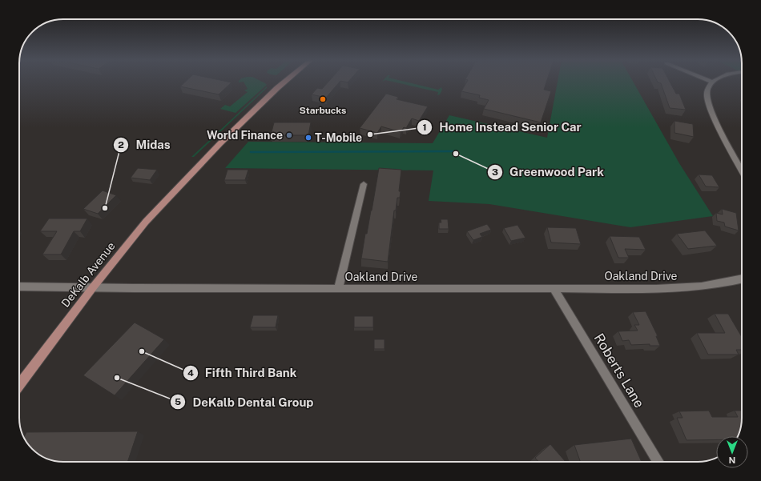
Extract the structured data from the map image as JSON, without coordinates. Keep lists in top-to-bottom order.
{
  "streets": {
    "main road": ["DeKalb Avenue"],
    "street": ["Oakland Drive", "Roberts Lane"]
  },
  "crossings": [
    ["DeKalb Avenue", "Oakland Drive"],
    ["Oakland Drive", "Roberts Lane"]
  ],
  "places": [
    "Starbucks",
    "Home Instead Senior Car",
    "World Finance",
    "T-Mobile",
    "Greenwood Park",
    "Midas",
    "Fifth Third Bank",
    "DeKalb Dental Group"
  ],
  "north": "bottom"
}
